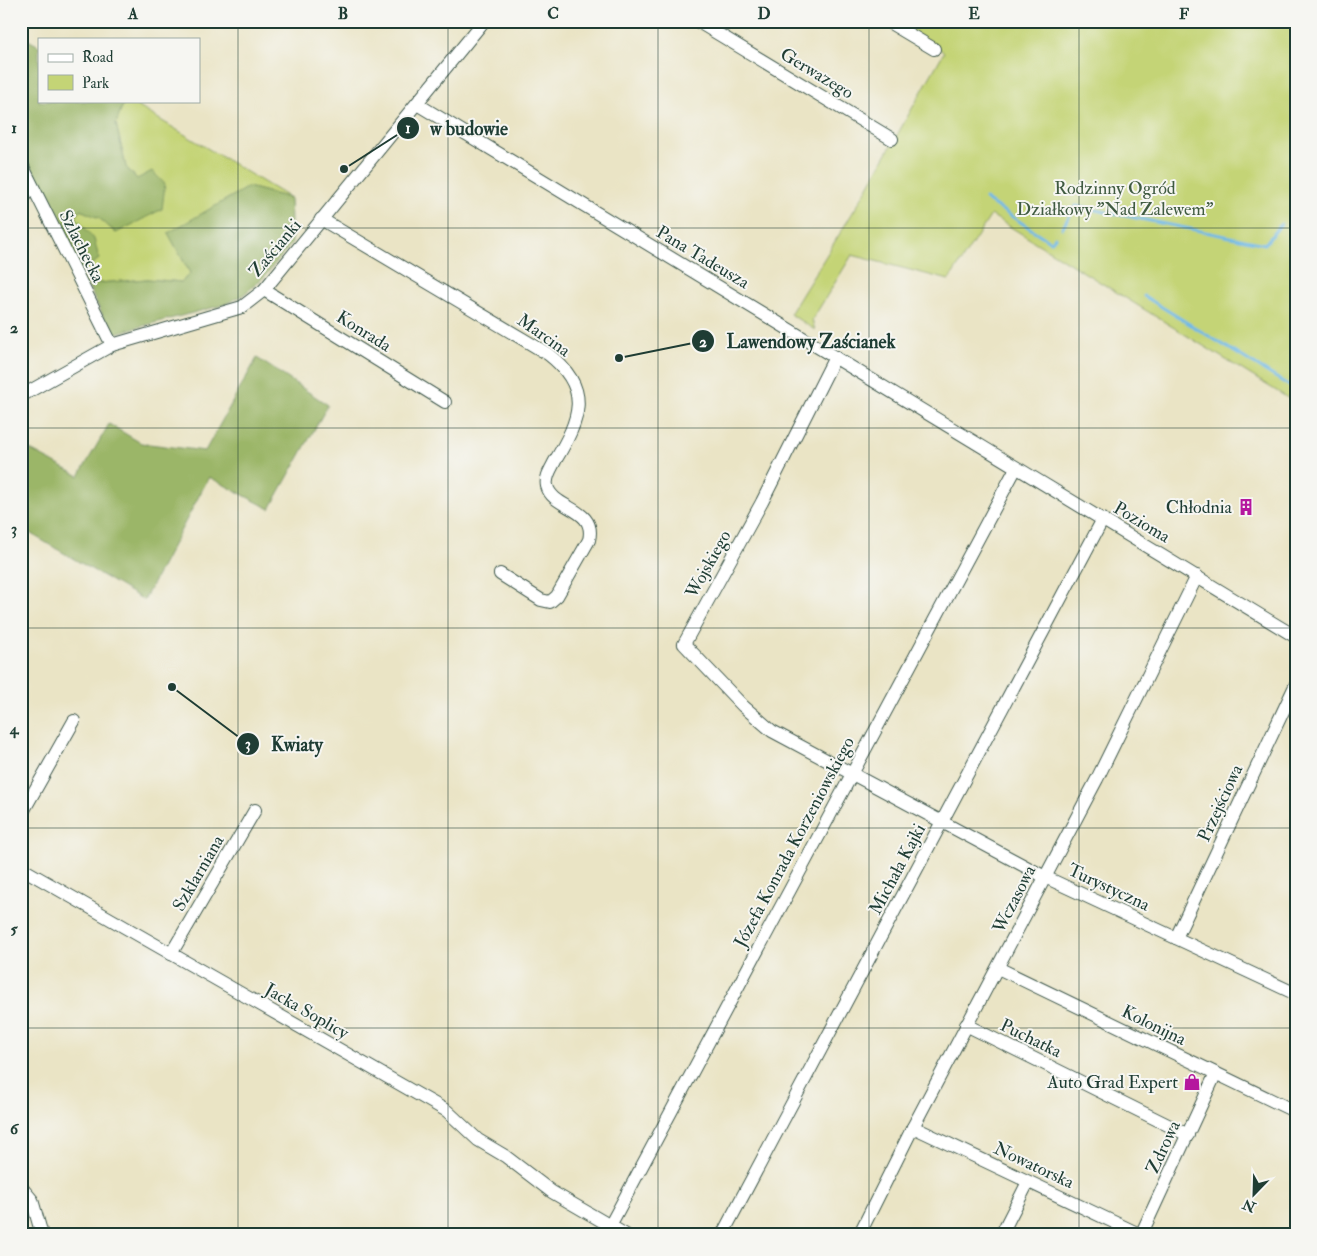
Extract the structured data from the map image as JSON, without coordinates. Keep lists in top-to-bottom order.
{
  "streets": {
    "street": [
      "Gerwazego",
      "Szlachecka",
      "Zaścianki",
      "Pana Tadeusza",
      "Konrada",
      "Marcina",
      "Pozioma",
      "Wojskiego",
      "Przejściowa",
      "Józefa Konrada Korzeniowskiego",
      "Michała Kajki",
      "Szklarniana",
      "Turystyczna",
      "Wczasowa",
      "Jacka Soplicy",
      "Kolonijna",
      "Puchatka",
      "Zdrowa",
      "Nowatorska"
    ]
  },
  "crossings": [
    ["Szlachecka", "Zaścianki"],
    ["Zaścianki", "Pana Tadeusza"],
    ["Zaścianki", "Konrada"],
    ["Zaścianki", "Marcina"],
    ["Pana Tadeusza", "Pozioma"],
    ["Pana Tadeusza", "Wojskiego"],
    ["Pozioma", "Józefa Konrada Korzeniowskiego"],
    ["Pozioma", "Michała Kajki"],
    ["Pozioma", "Wczasowa"],
    ["Wojskiego", "Turystyczna"],
    ["Przejściowa", "Turystyczna"],
    ["Józefa Konrada Korzeniowskiego", "Turystyczna"],
    ["Józefa Konrada Korzeniowskiego", "Jacka Soplicy"],
    ["Michała Kajki", "Turystyczna"],
    ["Szklarniana", "Jacka Soplicy"],
    ["Turystyczna", "Wczasowa"],
    ["Wczasowa", "Kolonijna"],
    ["Wczasowa", "Puchatka"],
    ["Wczasowa", "Nowatorska"],
    ["Kolonijna", "Zdrowa"],
    ["Puchatka", "Zdrowa"],
    ["Zdrowa", "Nowatorska"]
  ],
  "parks": ["Rodzinny Ogród Działkowy \"Nad Zalewem\""],
  "places": {
    "other": ["w budowie", "Lawendowy Zaścianek", "Kwiaty"],
    "building": ["Chłodnia"],
    "shop": ["Auto Grad Expert"]
  },
  "legend": ["Road", "Park"],
  "north": "bottom left",
  "grid": {
    "columns": [
      "A",
      "B",
      "C",
      "D",
      "E",
      "F"
    ],
    "rows": [
      "1",
      "2",
      "3",
      "4",
      "5",
      "6"
    ]
  }
}
